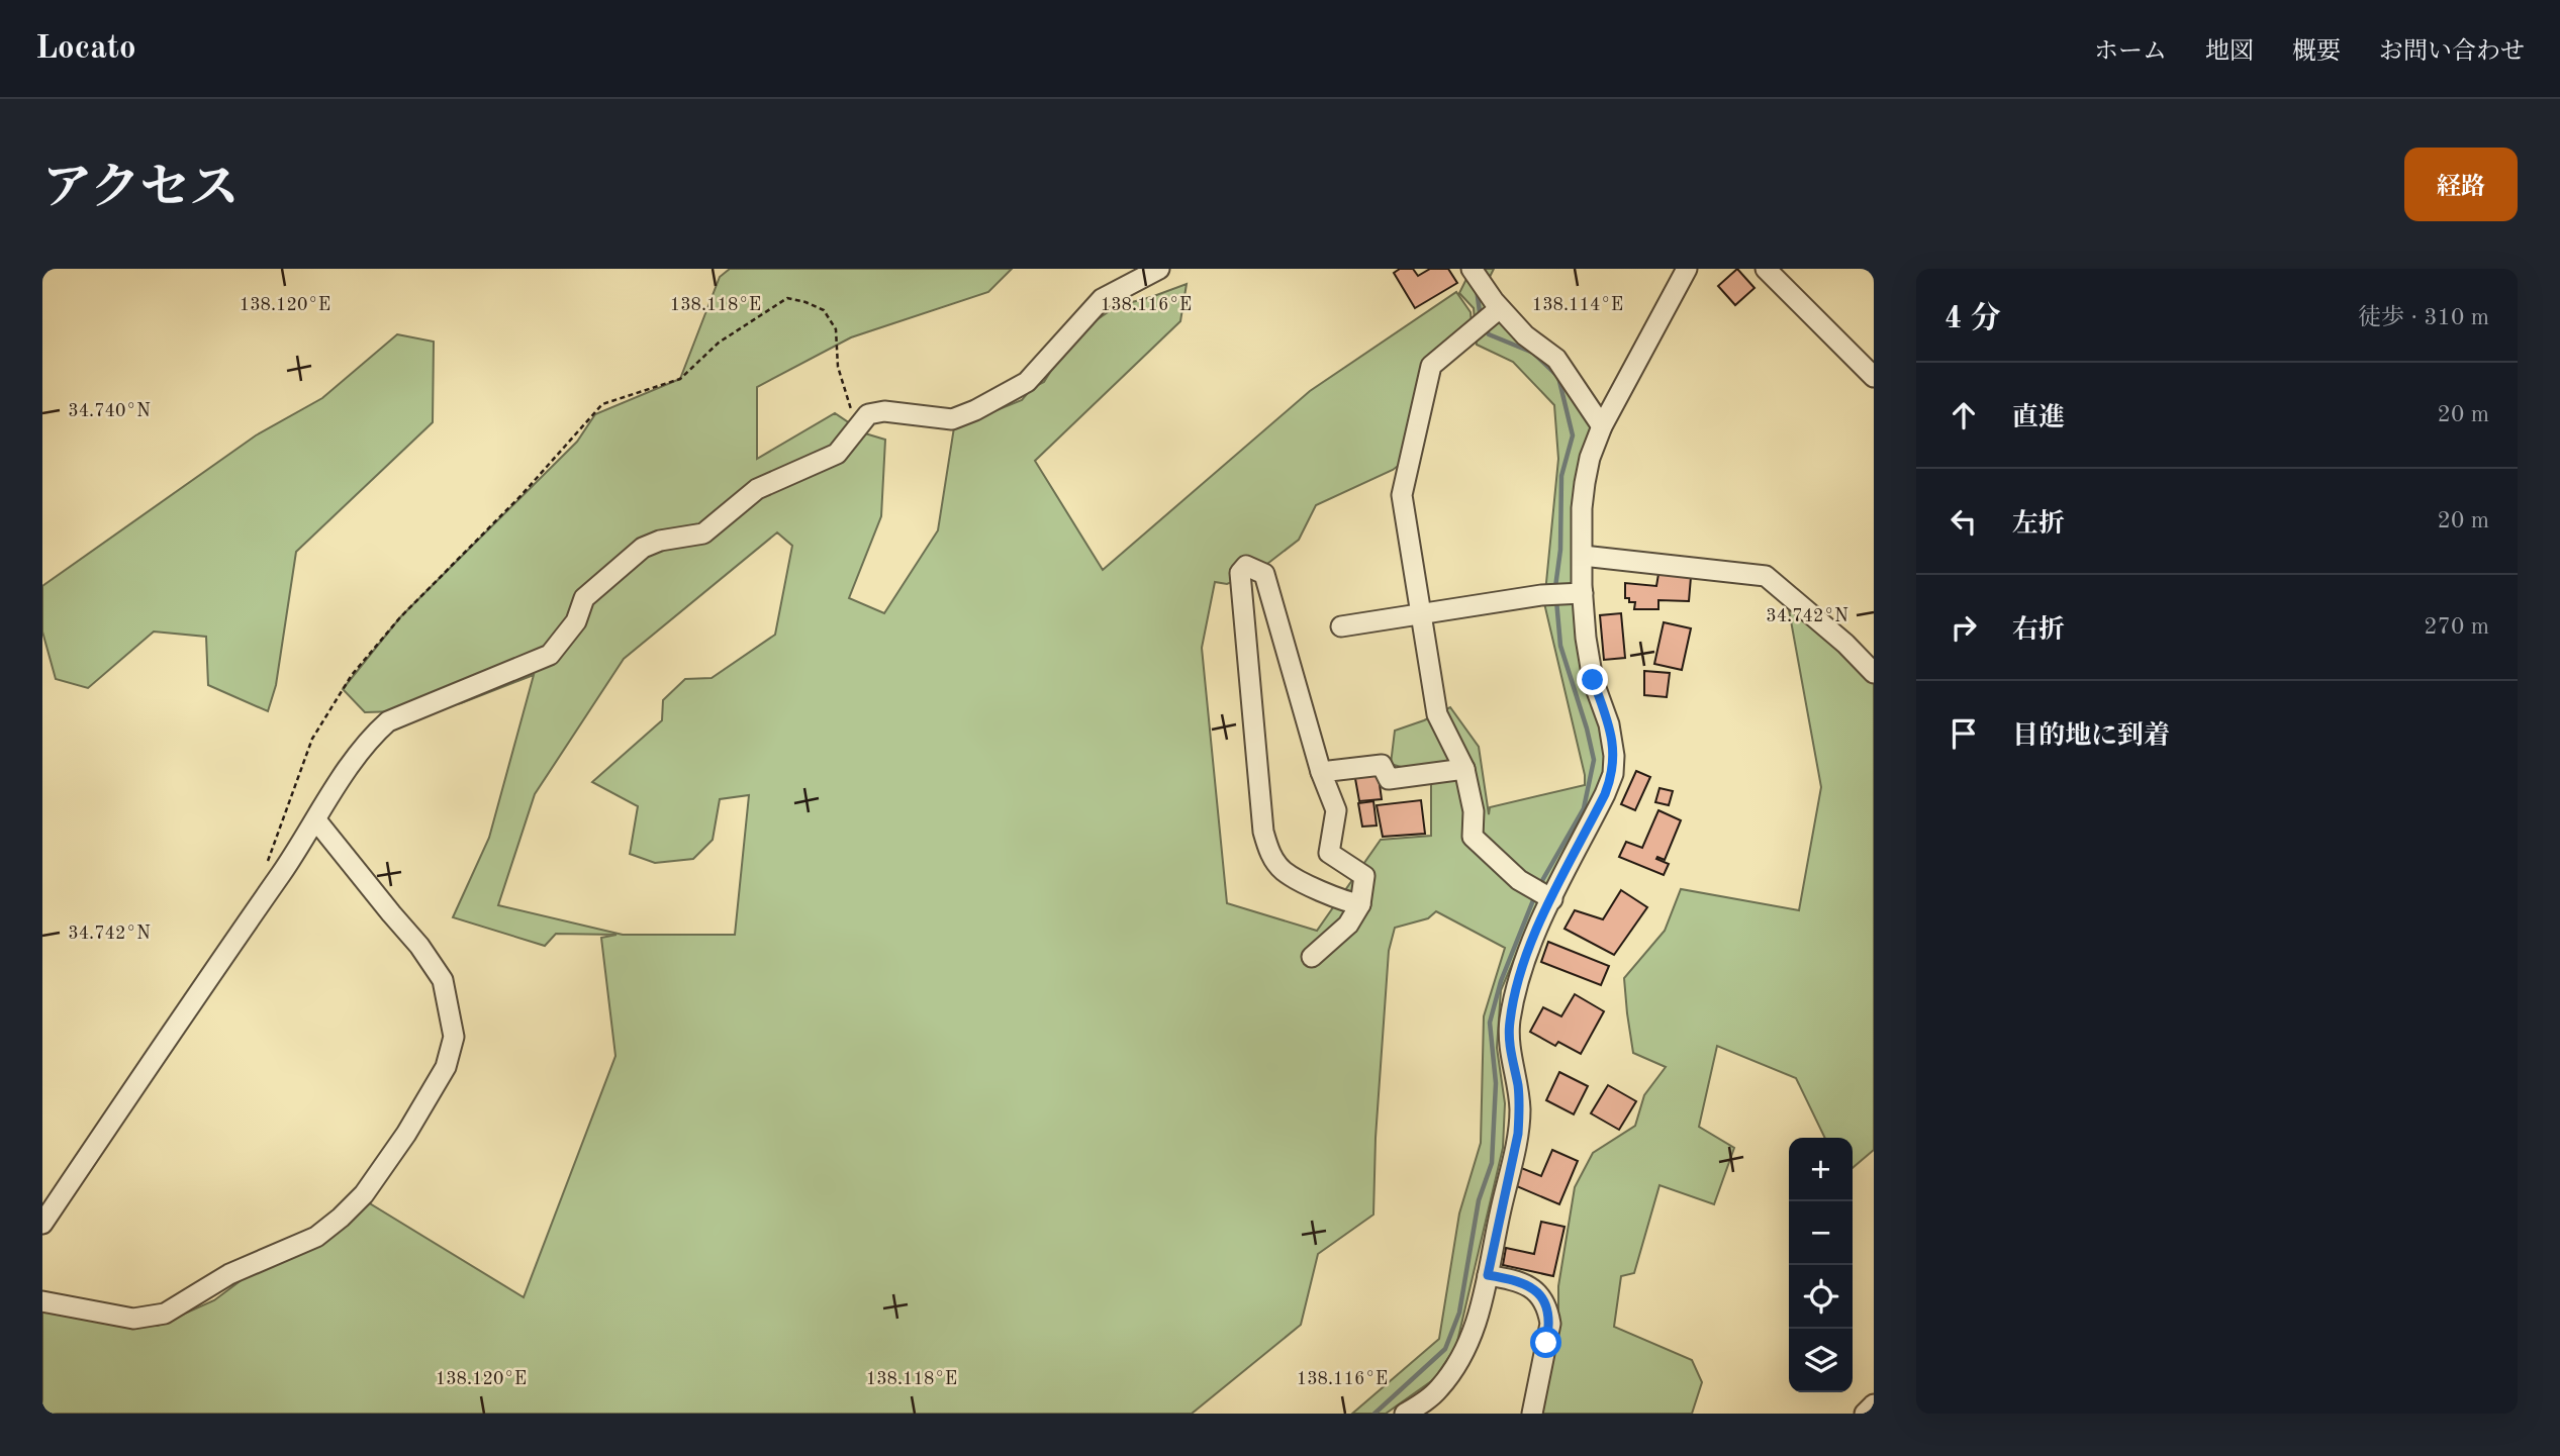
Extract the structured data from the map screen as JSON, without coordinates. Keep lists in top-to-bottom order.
{
  "page": {
    "header": "Locato",
    "nav": [
      "ホーム",
      "地図",
      "概要",
      "お問い合わせ"
    ],
    "title": "アクセス",
    "buttons": "経路",
    "heading": ["4 分", "徒歩 · 310 m"],
    "list": [
      ["直進", "20 m"],
      ["左折", "20 m"],
      ["右折", "270 m"],
      "目的地に到着"
    ],
    "map_buttons": ["+", "−"]
  },
  "coordinates": [
    "138.120°E",
    "138.118°E",
    "138.116°E",
    "138.114°E",
    "34.740°N",
    "34.742°N"
  ]
}
